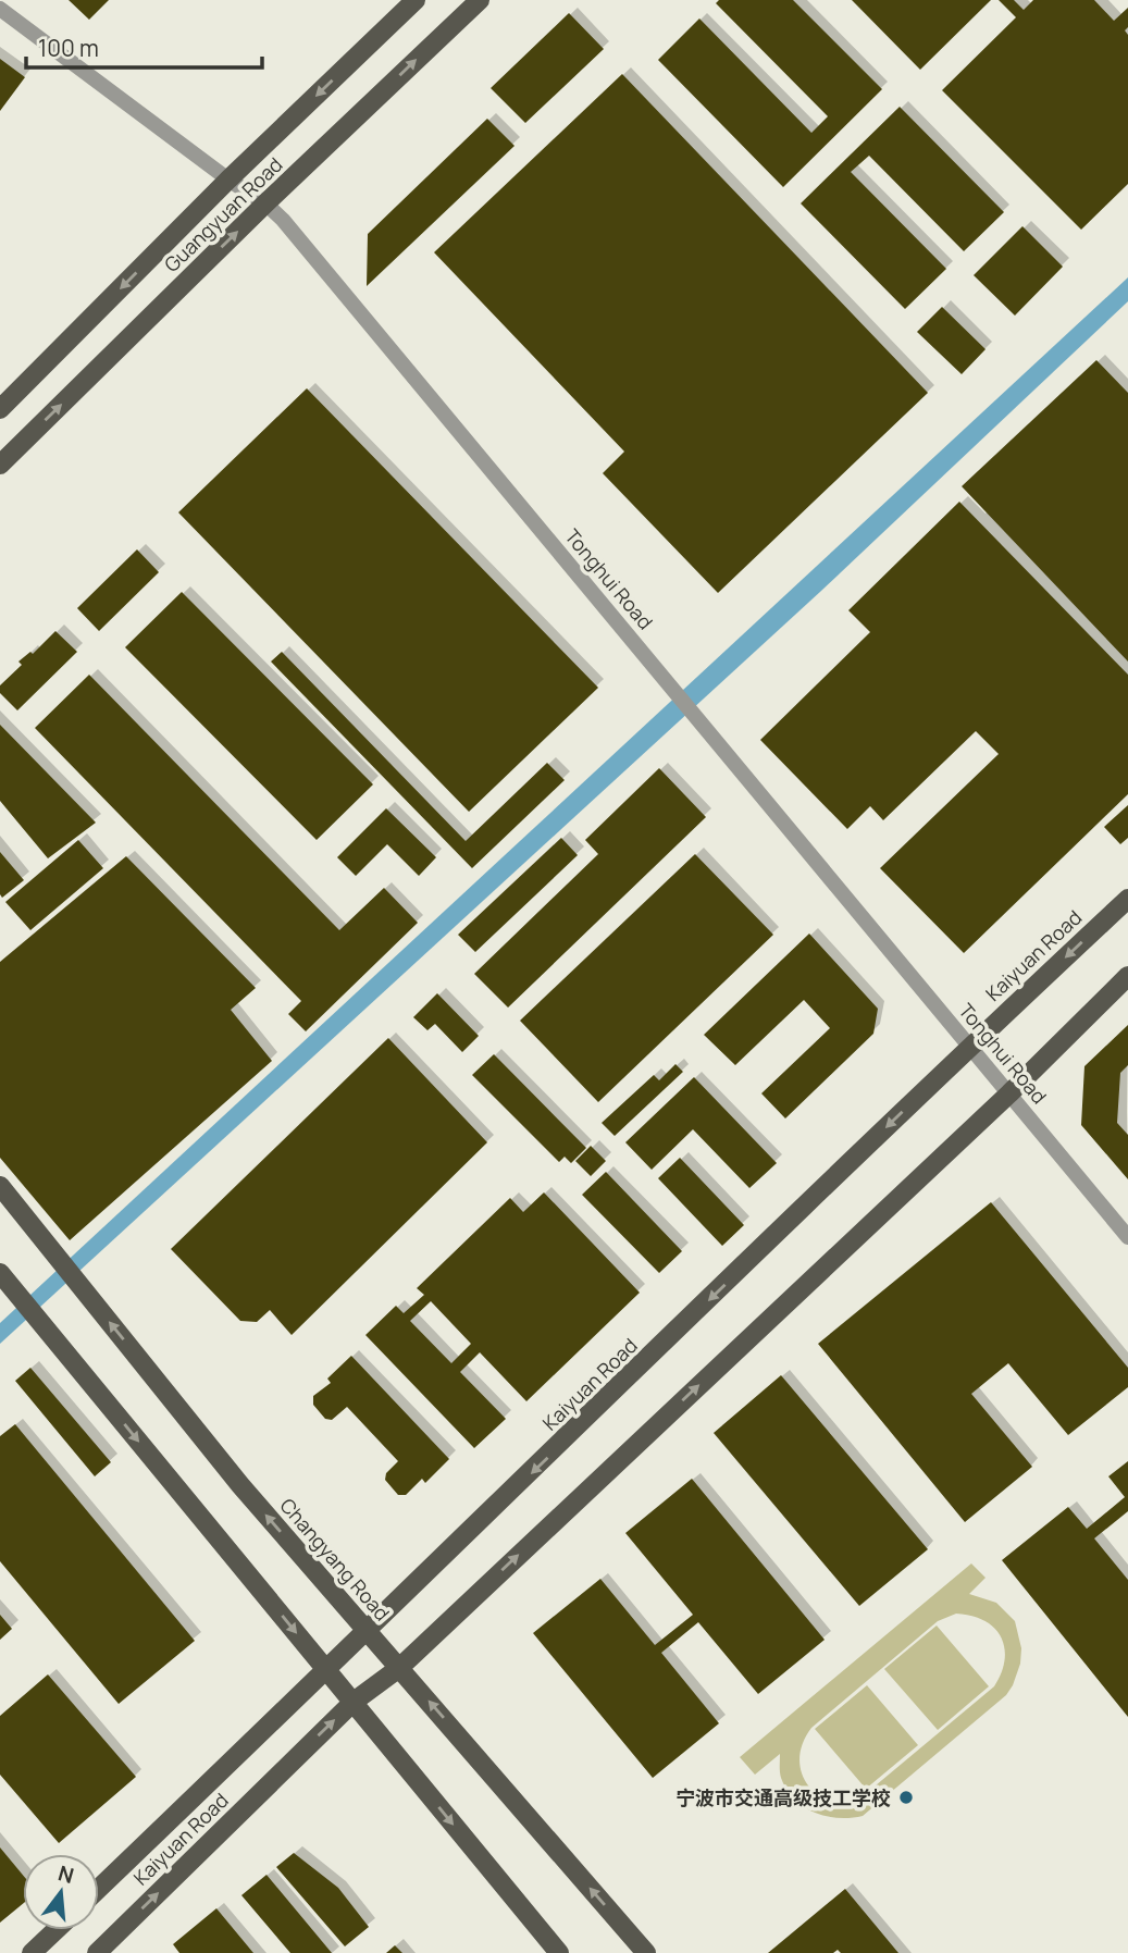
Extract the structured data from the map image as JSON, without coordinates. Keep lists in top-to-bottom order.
{
  "streets": {
    "main road": ["Guangyuan Road", "Kaiyuan Road", "Changyang Road"],
    "street": ["Tonghui Road"]
  },
  "crossings": [
    ["Guangyuan Road", "Tonghui Road"],
    ["Tonghui Road", "Kaiyuan Road"],
    ["Kaiyuan Road", "Changyang Road"]
  ],
  "places": ["宁波市交通高级技工学校"],
  "scale_bar": "100 m",
  "north": "top"
}
